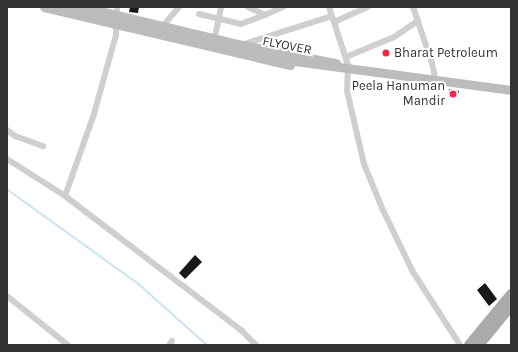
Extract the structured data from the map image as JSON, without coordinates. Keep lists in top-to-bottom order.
{
  "streets": {
    "main road": ["FLYOVER"]
  },
  "places": ["Bharat Petroleum", "Peela Hanuman Mandir"]
}
